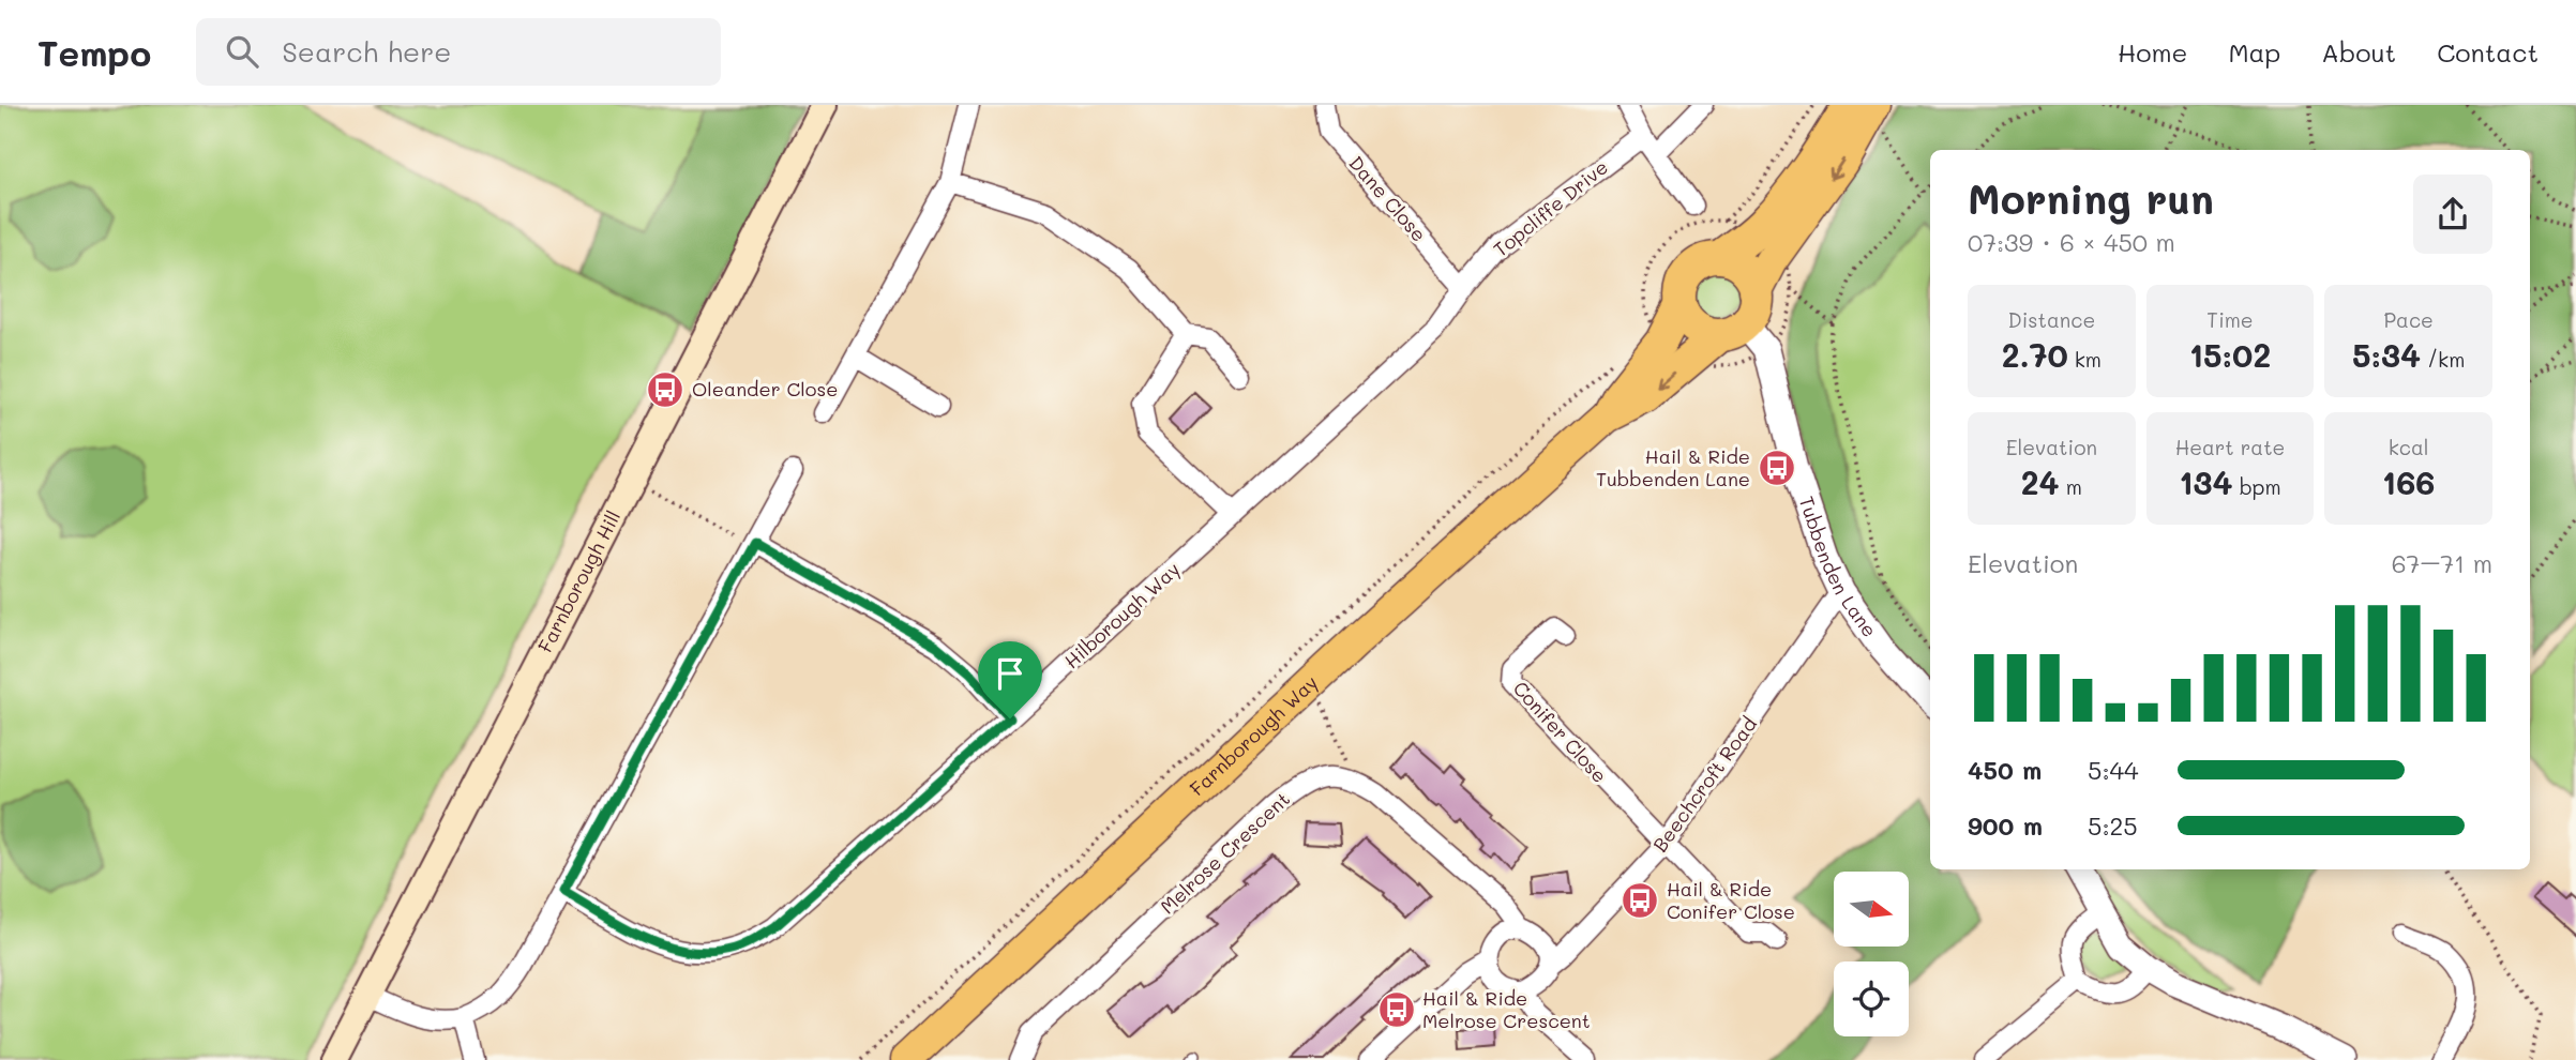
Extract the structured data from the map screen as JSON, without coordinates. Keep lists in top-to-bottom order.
{
  "streets": {
    "highway": ["Farnborough Way"],
    "main road": ["Farnborough Hill"],
    "street": [
      "Dane Close",
      "Topcliffe Drive",
      "Tubbenden Lane",
      "Hilborough Way",
      "Conifer Close",
      "Beechcroft Road",
      "Melrose Crescent"
    ]
  },
  "crossings": [
    ["Dane Close", "Topcliffe Drive"],
    ["Dane Close", "Hilborough Way"],
    ["Topcliffe Drive", "Hilborough Way"],
    ["Tubbenden Lane", "Farnborough Way"],
    ["Tubbenden Lane", "Beechcroft Road"],
    ["Conifer Close", "Beechcroft Road"],
    ["Beechcroft Road", "Melrose Crescent"]
  ],
  "places": {
    "bus stop": [
      "Oleander Close",
      "Hail & Ride Tubbenden Lane",
      "Hail & Ride Conifer Close",
      "Hail & Ride Melrose Crescent"
    ]
  },
  "north": "right",
  "page": {
    "header": "Tempo",
    "search": "Search here",
    "nav": [
      "Home",
      "Map",
      "About",
      "Contact"
    ],
    "heading": ["Morning run", "07:39 · 6 × 450 m"],
    "stats": [
      ["Distance", "2.70 km"],
      ["Time", "15:02"],
      ["Pace", "5:34 /km"],
      ["Elevation", "24 m"],
      ["Heart rate", "134 bpm"],
      ["kcal", "166"]
    ],
    "chart": ["Elevation", "67–71 m"],
    "list": [
      {
        "name": "450 m",
        "note": "5:44"
      },
      {
        "name": "900 m",
        "note": "5:25"
      }
    ]
  }
}
